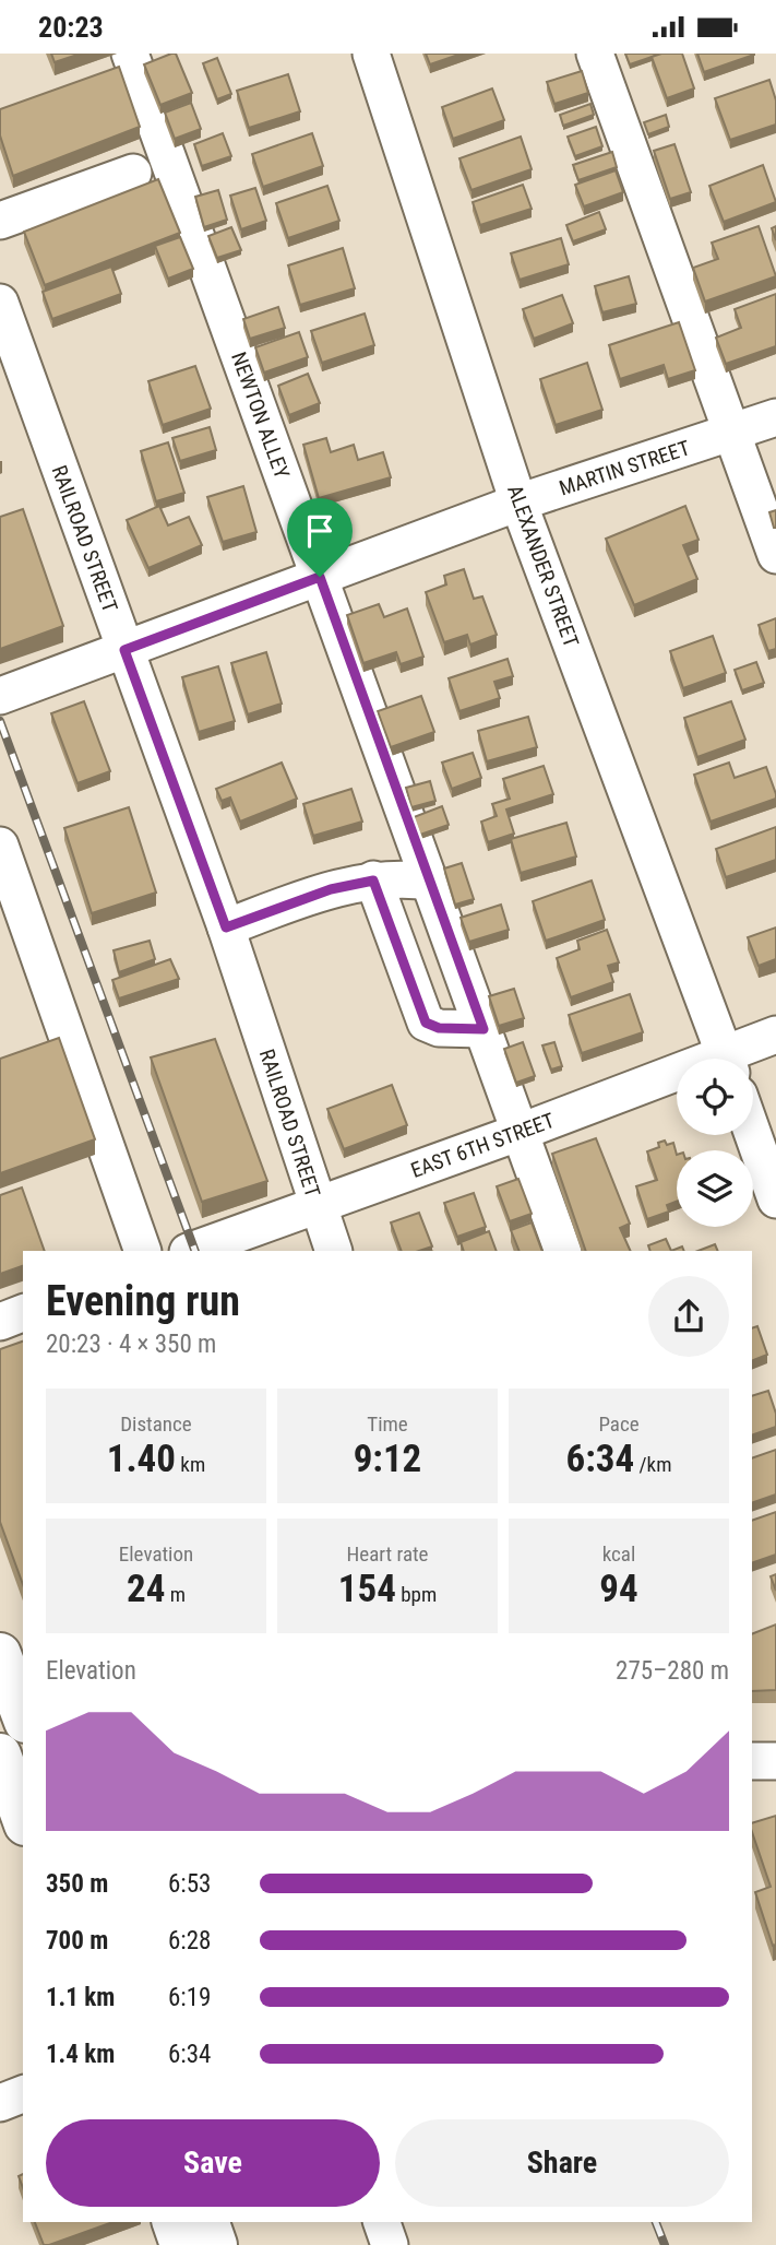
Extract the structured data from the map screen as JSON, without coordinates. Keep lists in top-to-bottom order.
{
  "streets": {
    "street": [
      "NEWTON ALLEY",
      "MARTIN STREET",
      "RAILROAD STREET",
      "ALEXANDER STREET",
      "EAST 6TH STREET"
    ]
  },
  "crossings": [
    ["NEWTON ALLEY", "MARTIN STREET"],
    ["NEWTON ALLEY", "EAST 6TH STREET"],
    ["MARTIN STREET", "RAILROAD STREET"],
    ["MARTIN STREET", "ALEXANDER STREET"],
    ["RAILROAD STREET", "EAST 6TH STREET"]
  ],
  "page": {
    "status": "20:23",
    "heading": ["Evening run", "20:23 · 4 × 350 m"],
    "stats": [
      ["Distance", "1.40 km"],
      ["Time", "9:12"],
      ["Pace", "6:34 /km"],
      ["Elevation", "24 m"],
      ["Heart rate", "154 bpm"],
      ["kcal", "94"]
    ],
    "chart": ["Elevation", "275–280 m"],
    "list": [
      {
        "name": "350 m",
        "note": "6:53"
      },
      {
        "name": "700 m",
        "note": "6:28"
      },
      {
        "name": "1.1 km",
        "note": "6:19"
      },
      {
        "name": "1.4 km",
        "note": "6:34"
      }
    ],
    "buttons": ["Save", "Share"]
  }
}
